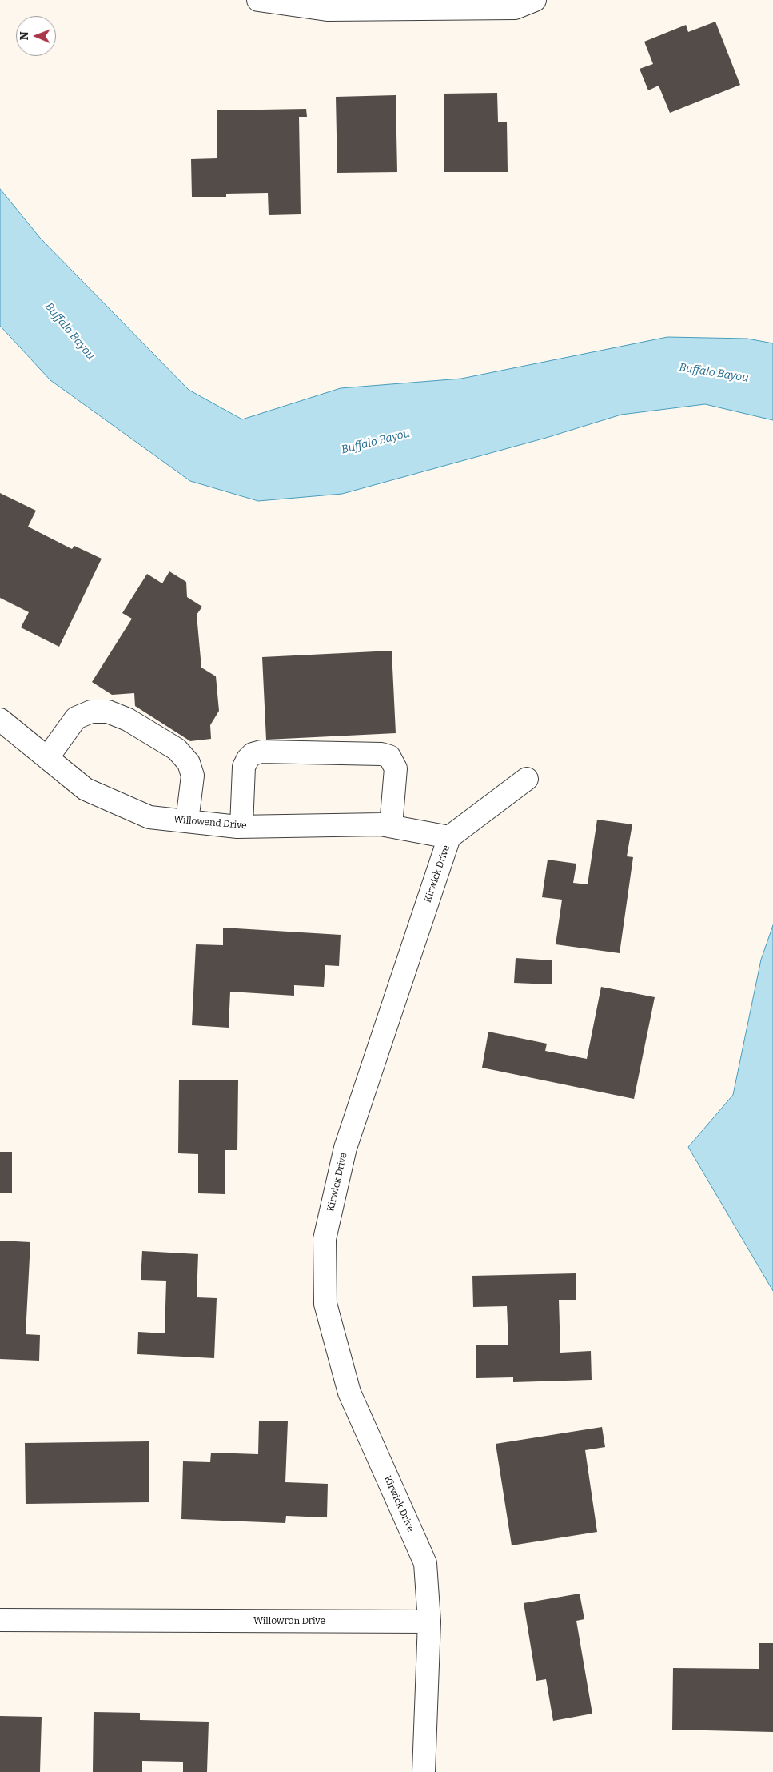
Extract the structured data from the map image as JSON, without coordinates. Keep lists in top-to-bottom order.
{
  "streets": {
    "street": ["Willowend Drive", "Kirwick Drive", "Willowron Drive"]
  },
  "crossings": [
    ["Willowend Drive", "Kirwick Drive"],
    ["Kirwick Drive", "Willowron Drive"]
  ],
  "water": ["Buffalo Bayou"],
  "north": "left"
}
